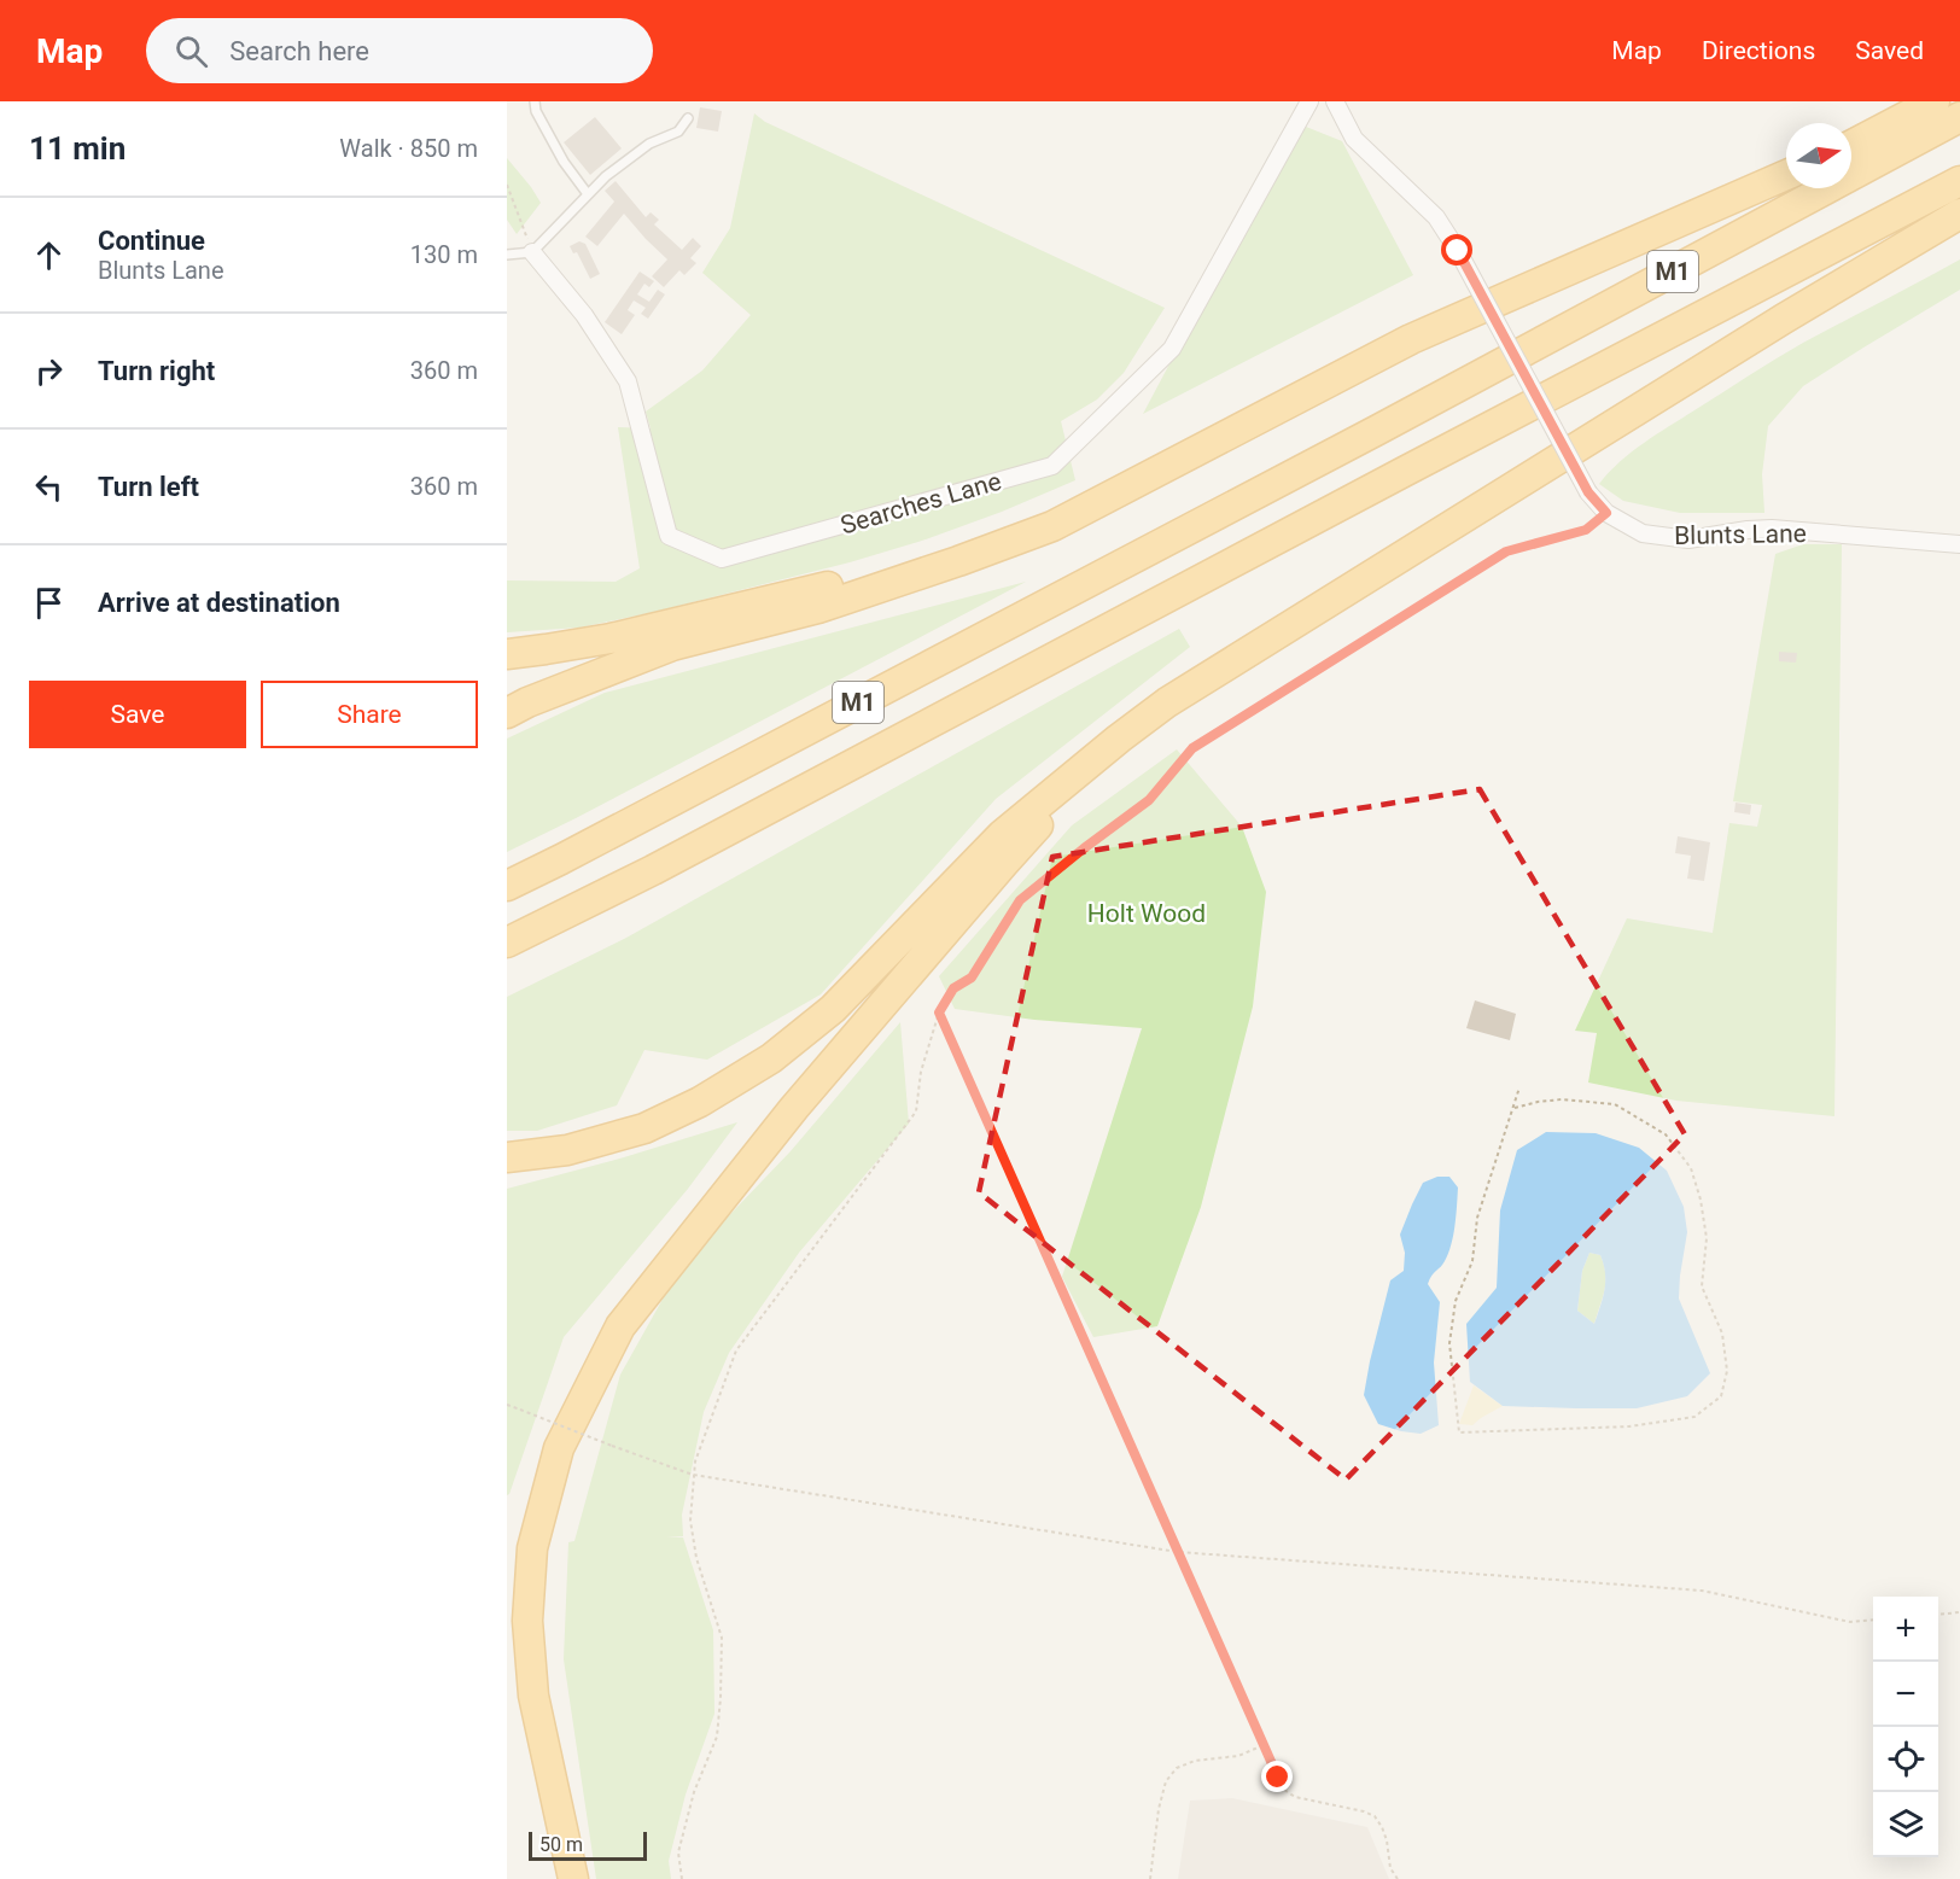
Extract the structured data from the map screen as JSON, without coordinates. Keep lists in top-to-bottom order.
{
  "streets": {
    "highway": ["M1"],
    "street": ["Searches Lane", "Blunts Lane"]
  },
  "parks": ["Holt Wood"],
  "scale_bar": "50 m",
  "north": "right",
  "page": {
    "header": "Map",
    "search": "Search here",
    "nav": ["Map", "Directions", "Saved"],
    "heading": ["11 min", "Walk · 850 m"],
    "list": [
      ["Continue", "Blunts Lane", "130 m"],
      ["Turn right", "360 m"],
      ["Turn left", "360 m"],
      "Arrive at destination"
    ],
    "buttons": ["Save", "Share"],
    "map_buttons": ["+", "−"],
    "scale": "50 m"
  }
}
